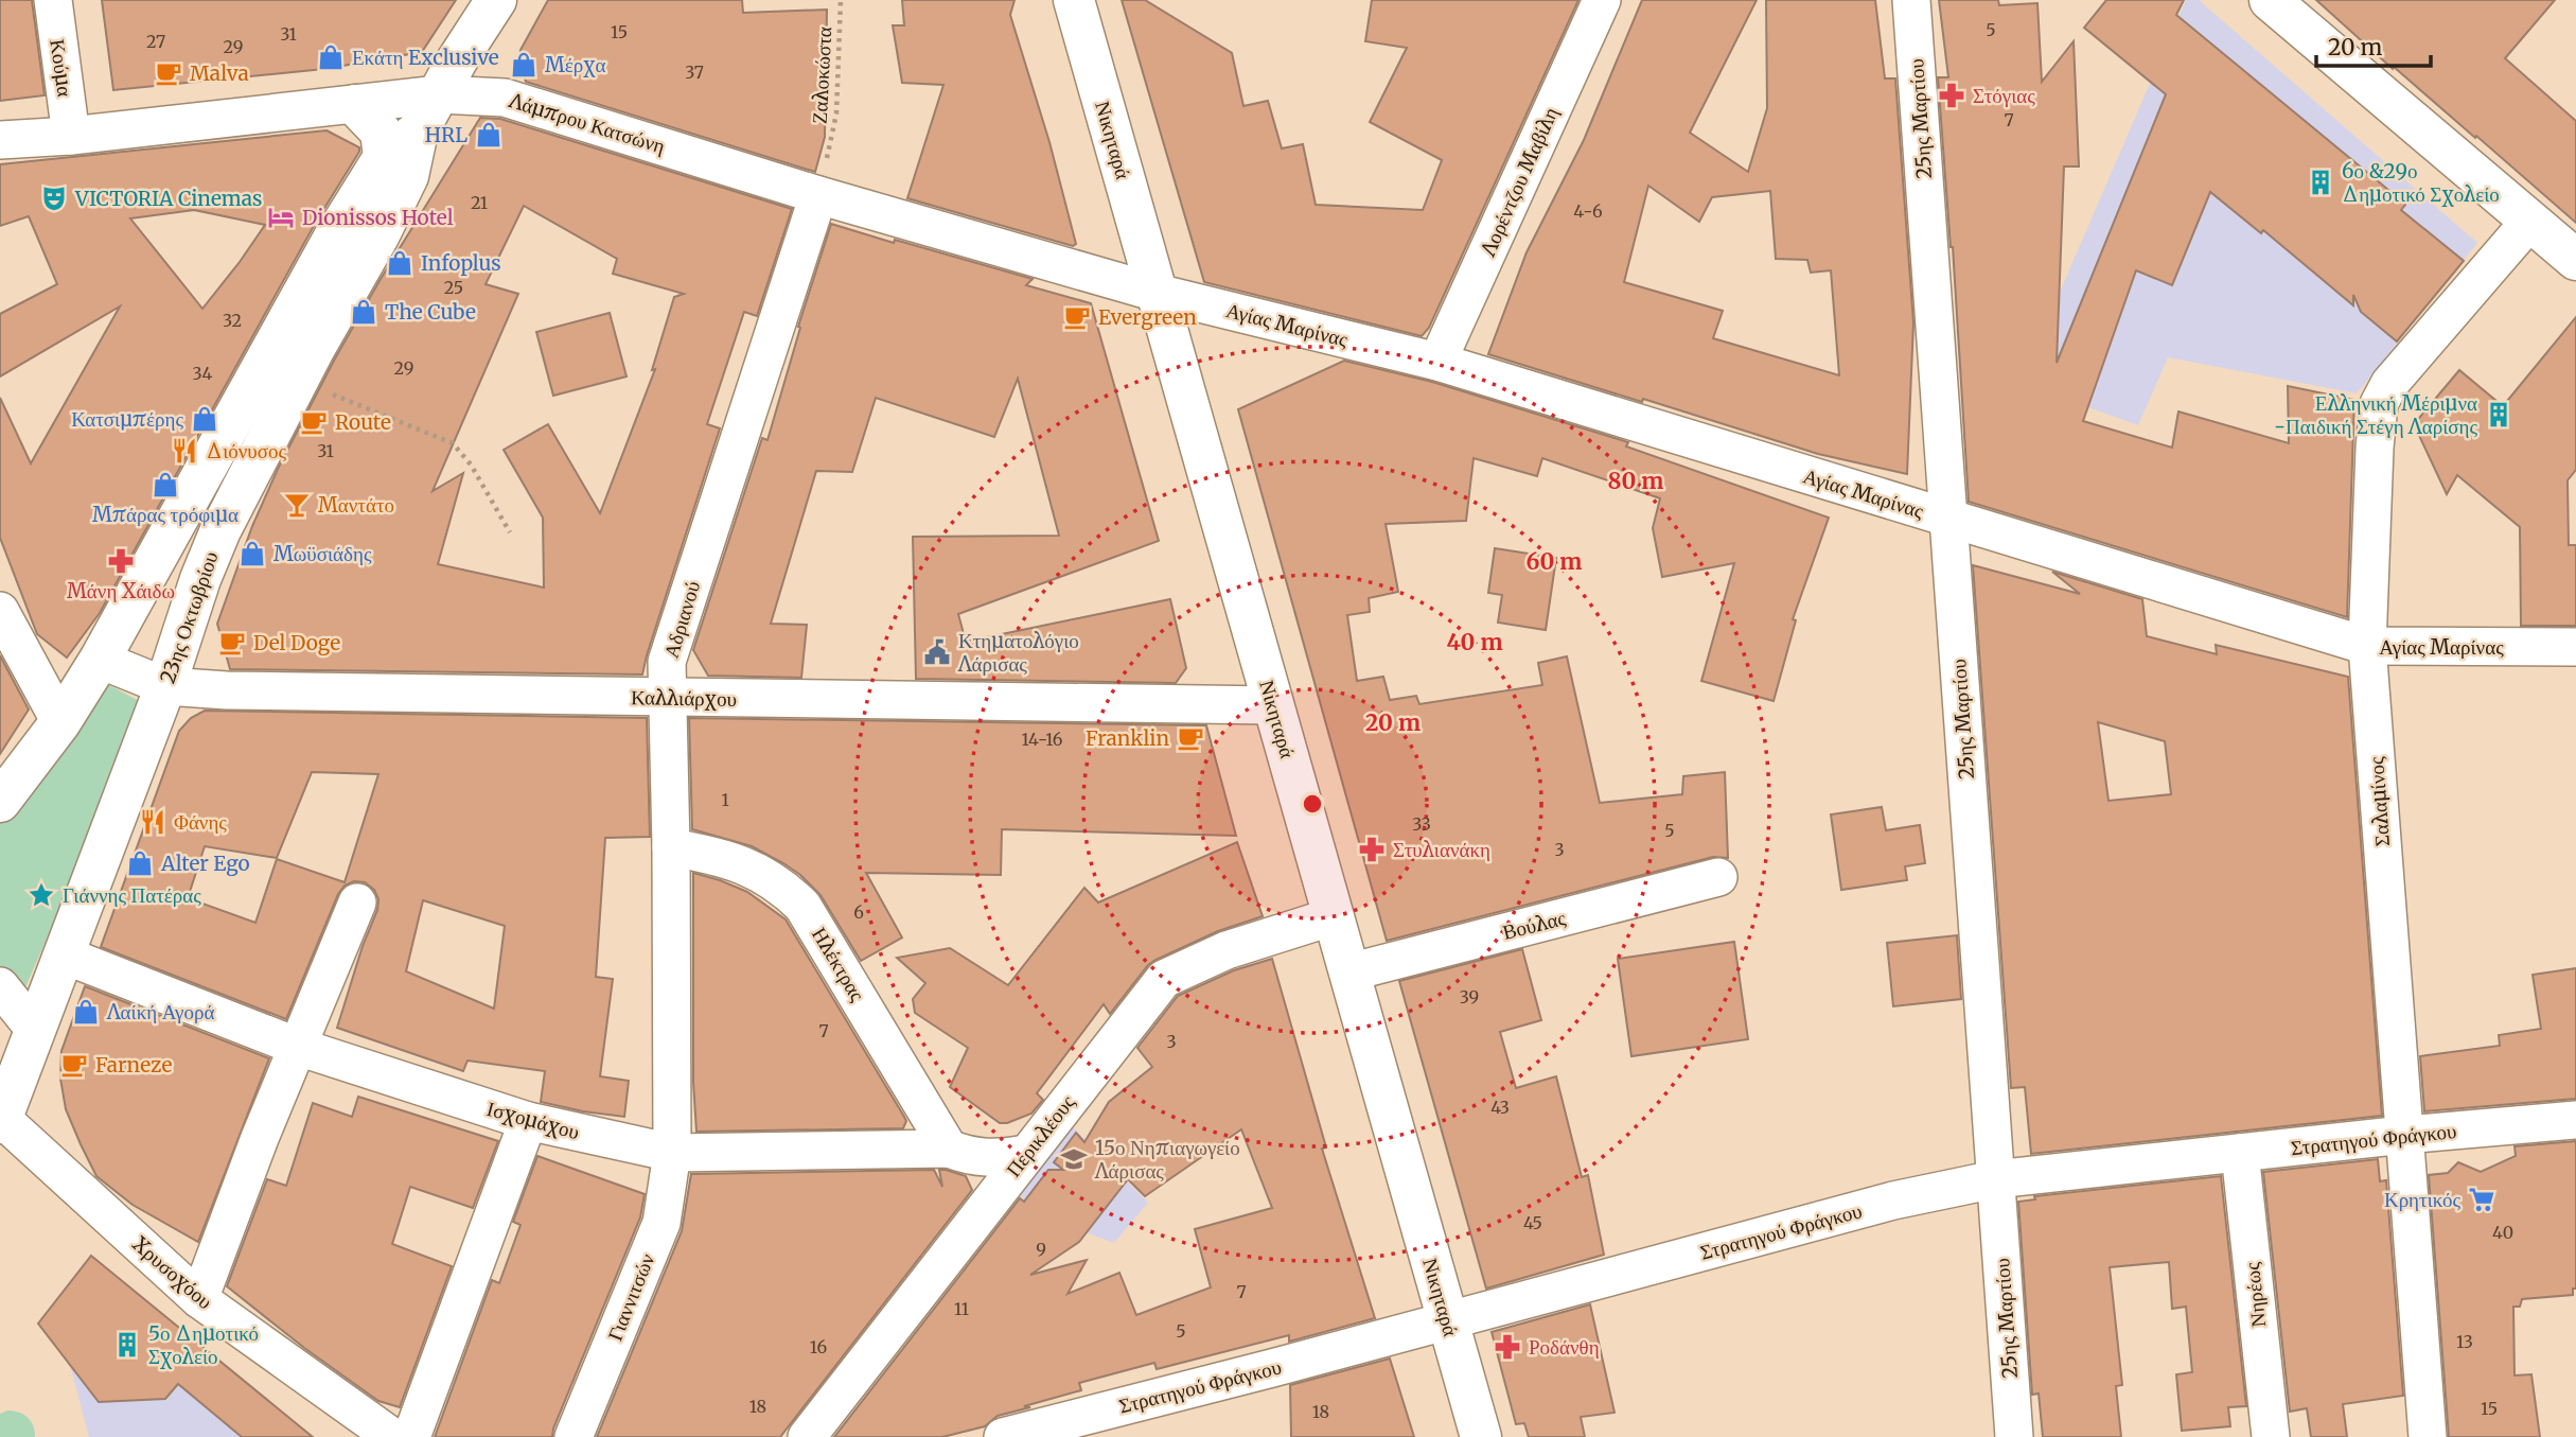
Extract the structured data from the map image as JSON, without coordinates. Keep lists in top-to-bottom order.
{
  "streets": {
    "main road": ["Νικηταρά", "23ης Οκτωβρίου"],
    "street": [
      "Κούμα",
      "25ης Μαρτίου",
      "Λάμπρου Κατσώνη",
      "Λορέντζου Μαβίλη",
      "Αγίας Μαρίνας",
      "Αδριανού",
      "Καλλιάρχου",
      "Σαλαμίνος",
      "Βούλας",
      "Ηλέκτρας",
      "Ισχομάχου",
      "Περικλέους",
      "Στρατηγού Φράγκου",
      "Χρυσοχόου",
      "Νηρέως",
      "Γιαννιτσών"
    ],
    "path": ["Ζαλοκώστα"]
  },
  "crossings": [
    ["Κούμα", "Λάμπρου Κατσώνη"],
    ["Ζαλοκώστα", "Λάμπρου Κατσώνη"],
    ["Ζαλοκώστα", "Αδριανού"],
    ["25ης Μαρτίου", "Αγίας Μαρίνας"],
    ["25ης Μαρτίου", "Στρατηγού Φράγκου"],
    ["Λάμπρου Κατσώνη", "Νικηταρά"],
    ["Λάμπρου Κατσώνη", "Αγίας Μαρίνας"],
    ["Λάμπρου Κατσώνη", "23ης Οκτωβρίου"],
    ["Λάμπρου Κατσώνη", "Αδριανού"],
    ["Νικηταρά", "Αγίας Μαρίνας"],
    ["Νικηταρά", "Καλλιάρχου"],
    ["Νικηταρά", "Βούλας"],
    ["Νικηταρά", "Περικλέους"],
    ["Νικηταρά", "Στρατηγού Φράγκου"],
    ["Λορέντζου Μαβίλη", "Αγίας Μαρίνας"],
    ["Αγίας Μαρίνας", "Σαλαμίνος"],
    ["23ης Οκτωβρίου", "Καλλιάρχου"],
    ["23ης Οκτωβρίου", "Ισχομάχου"],
    ["23ης Οκτωβρίου", "Χρυσοχόου"],
    ["Αδριανού", "Καλλιάρχου"],
    ["Αδριανού", "Ηλέκτρας"],
    ["Αδριανού", "Ισχομάχου"],
    ["Αδριανού", "Γιαννιτσών"],
    ["Σαλαμίνος", "Στρατηγού Φράγκου"],
    ["Ηλέκτρας", "Ισχομάχου"],
    ["Ισχομάχου", "Περικλέους"],
    ["Ισχομάχου", "Γιαννιτσών"],
    ["Στρατηγού Φράγκου", "Νηρέως"]
  ],
  "places": {
    "shop": [
      "Εκάτη Exclusive",
      "Μέρχα",
      "HRL",
      "Infoplus",
      "The Cube",
      "Κατσιμπέρης",
      "Μπάρας τρόφιμα",
      "Μωϋσιάδης",
      "Alter Ego",
      "Λαίκή Αγορά"
    ],
    "cafe": [
      "Malva",
      "Evergreen",
      "Route",
      "Del Doge",
      "Franklin",
      "Farneze"
    ],
    "pharmacy": [
      "Στόγιας",
      "Μάνη Χάιδω",
      "Στυλιανάκη",
      "Ροδάνθη"
    ],
    "building": ["6ο &29ο Δημοτικό Σχολείο", "Ελληνική Μέριμνα -Παιδική Στέγη Λαρίσης", "5ο Δημοτικό Σχολείο"],
    "theatre": ["VICTORIA Cinemas"],
    "hotel": ["Dionissos Hotel"],
    "restaurant": ["Διόνυσος", "Φάνης"],
    "bar": ["Μαντάτο"],
    "public building": ["Κτηματολόγιο Λάρισας"],
    "place": ["Γιάννης Πατέρας"],
    "school or university": ["15ο Νηπιαγωγείο Λάρισας"],
    "supermarket": ["Κρητικός"]
  },
  "house_numbers": [
    "5",
    "15",
    "31",
    "27",
    "29",
    "37",
    "7",
    "21",
    "4-6",
    "25",
    "32",
    "29",
    "34",
    "31",
    "14-16",
    "1",
    "33",
    "5",
    "3",
    "6",
    "39",
    "7",
    "3",
    "43",
    "45",
    "40",
    "9",
    "7",
    "11",
    "5",
    "13",
    "16",
    "18",
    "15",
    "18"
  ],
  "scale_bar": "20 m",
  "rings": [
    "80 m",
    "60 m",
    "40 m",
    "20 m"
  ]
}
